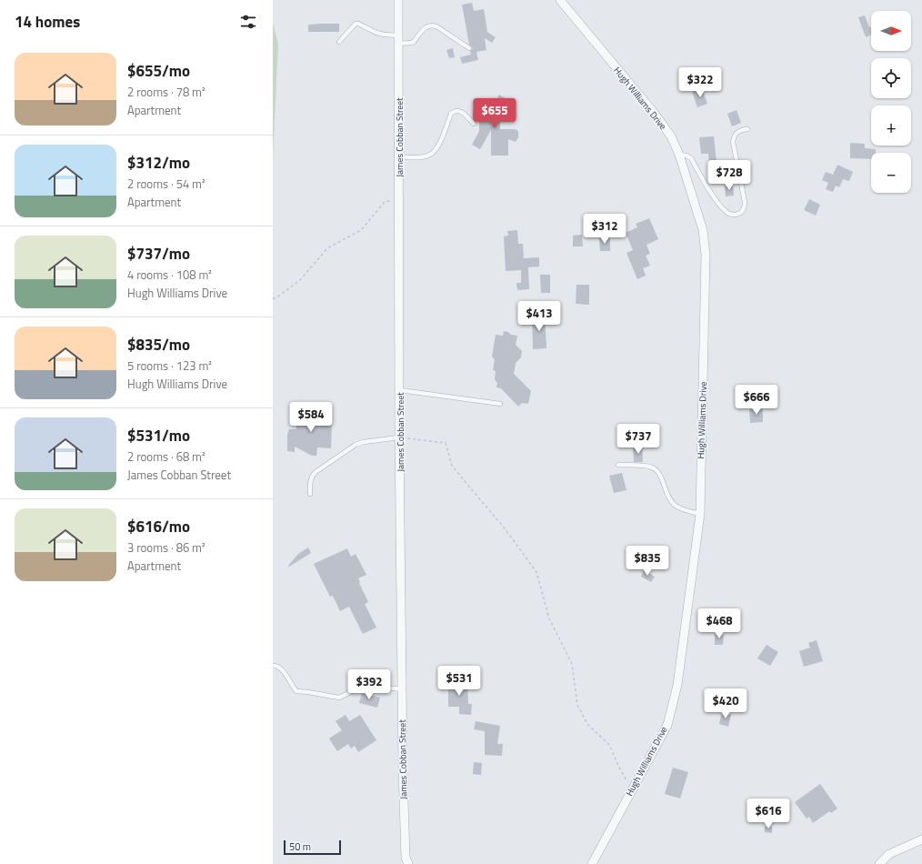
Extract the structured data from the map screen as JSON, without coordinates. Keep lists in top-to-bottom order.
{
  "streets": {
    "street": ["Hugh Williams Drive", "James Cobban Street"]
  },
  "scale_bar": "50 m",
  "north": "right",
  "page": {
    "heading": "14 homes",
    "map_buttons": ["+", "−"],
    "list": [
      {
        "name": "$655/mo",
        "note": "2 rooms · 78 m² · Apartment"
      },
      {
        "name": "$312/mo",
        "note": "2 rooms · 54 m² · Apartment"
      },
      {
        "name": "$737/mo",
        "note": "4 rooms · 108 m² · Hugh Williams Drive"
      },
      {
        "name": "$835/mo",
        "note": "5 rooms · 123 m² · Hugh Williams Drive"
      },
      {
        "name": "$531/mo",
        "note": "2 rooms · 68 m² · James Cobban Street"
      },
      {
        "name": "$616/mo",
        "note": "3 rooms · 86 m² · Apartment"
      }
    ],
    "price": [
      "$322",
      "$655",
      "$728",
      "$312",
      "$413",
      "$666",
      "$584",
      "$737",
      "$835",
      "$468",
      "$531",
      "$392",
      "$420",
      "$616"
    ],
    "scale": "50 m"
  }
}
